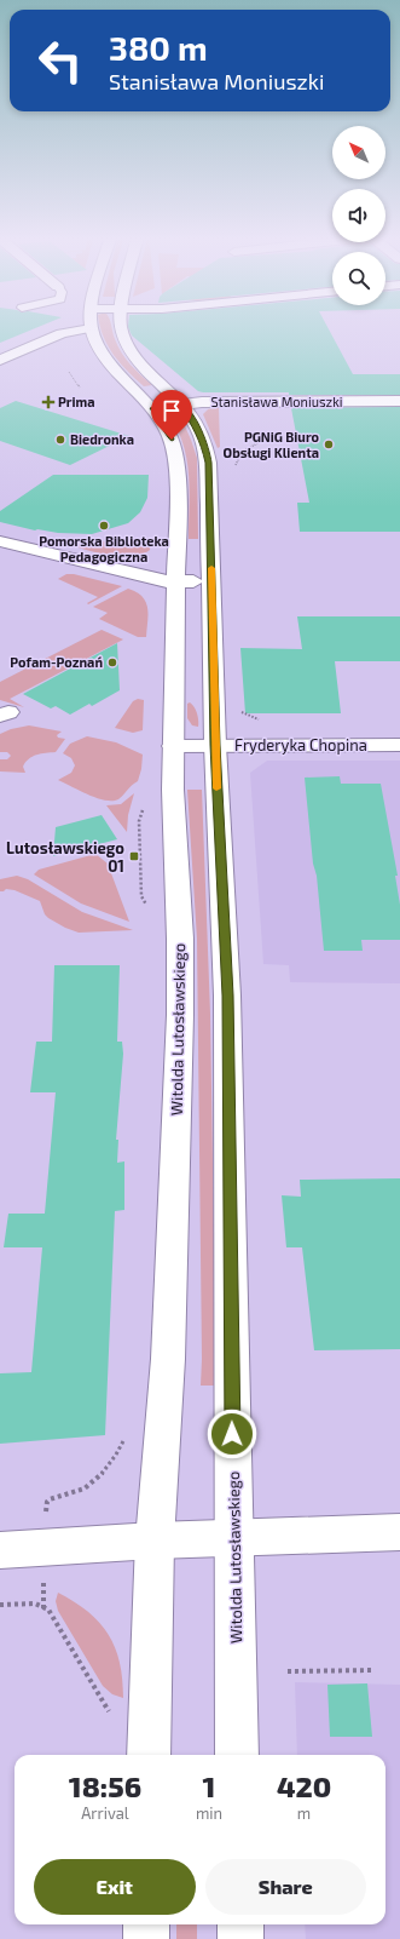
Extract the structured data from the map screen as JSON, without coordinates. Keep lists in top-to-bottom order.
{
  "streets": {
    "main road": ["Stanisława Moniuszki", "Fryderyka Chopina", "Witolda Lutosławskiego"]
  },
  "crossings": [
    ["Stanisława Moniuszki", "Witolda Lutosławskiego"],
    ["Fryderyka Chopina", "Witolda Lutosławskiego"]
  ],
  "places": {
    "health": ["Prima"],
    "other": [
      "Biedronka",
      "PGNiG Biuro Obsługi Klienta",
      "Pomorska Biblioteka Pedagogiczna",
      "Pofam-Poznań"
    ],
    "transit": ["Lutosławskiego 01"]
  },
  "north": "top left",
  "page": {
    "turn": ["380 m", "Stanisława Moniuszki"],
    "eta": [
      "18:56",
      "Arrival",
      "1",
      "min",
      "420",
      "m"
    ],
    "buttons": ["Exit", "Share"]
  }
}
